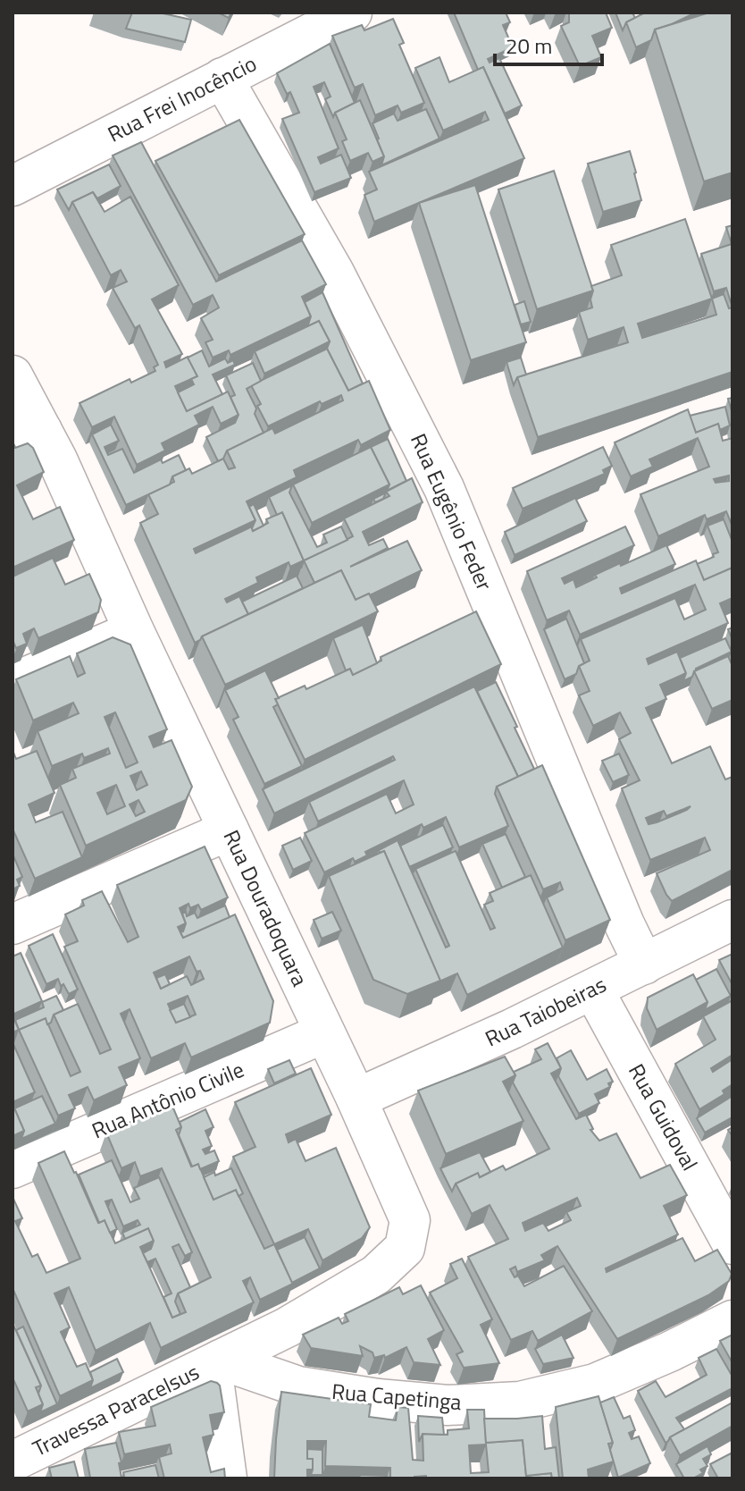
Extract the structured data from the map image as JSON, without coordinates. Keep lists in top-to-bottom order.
{
  "streets": {
    "street": [
      "Rua Frei Inocêncio",
      "Rua Eugênio Feder",
      "Rua Douradoquara",
      "Rua Taiobeiras",
      "Rua Antônio Civile",
      "Rua Guidoval",
      "Rua Capetinga",
      "Travessa Paracelsus"
    ]
  },
  "crossings": [
    ["Rua Frei Inocêncio", "Rua Eugênio Feder"],
    ["Rua Eugênio Feder", "Rua Taiobeiras"],
    ["Rua Douradoquara", "Rua Taiobeiras"],
    ["Rua Douradoquara", "Rua Antônio Civile"],
    ["Rua Douradoquara", "Rua Capetinga"],
    ["Rua Douradoquara", "Travessa Paracelsus"],
    ["Rua Taiobeiras", "Rua Guidoval"],
    ["Rua Capetinga", "Travessa Paracelsus"]
  ],
  "scale_bar": "20 m"
}
